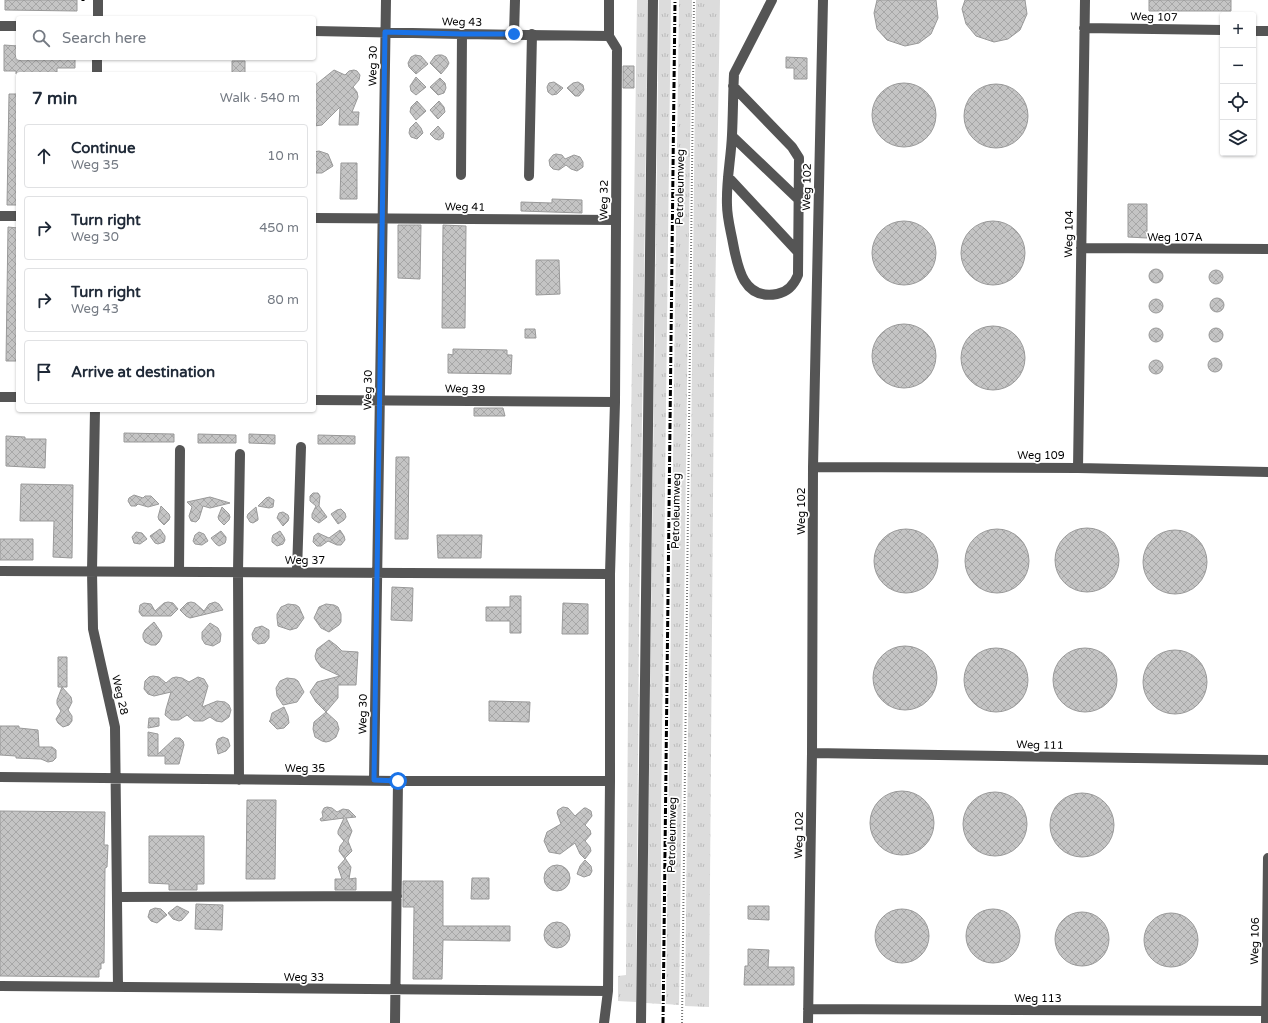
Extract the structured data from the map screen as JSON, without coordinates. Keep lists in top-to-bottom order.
{
  "streets": {
    "street": [
      "Weg 107",
      "Weg 43",
      "Weg 30",
      "Weg 102",
      "Weg 32",
      "Weg 41",
      "Weg 104",
      "Weg 107A",
      "Weg 39",
      "Weg 109",
      "Weg 37",
      "Weg 28",
      "Weg 111",
      "Weg 35",
      "Weg 106",
      "Weg 33",
      "Weg 113"
    ],
    "path": ["Petroleumweg"]
  },
  "crossings": [
    ["Weg 107", "Weg 104"],
    ["Weg 43", "Weg 30"],
    ["Weg 43", "Weg 32"],
    ["Weg 30", "Weg 41"],
    ["Weg 30", "Weg 39"],
    ["Weg 30", "Weg 37"],
    ["Weg 30", "Weg 35"],
    ["Weg 102", "Weg 109"],
    ["Weg 102", "Weg 111"],
    ["Weg 102", "Weg 113"],
    ["Weg 32", "Weg 41"],
    ["Weg 32", "Weg 39"],
    ["Weg 32", "Weg 37"],
    ["Weg 32", "Weg 35"],
    ["Weg 32", "Weg 33"],
    ["Weg 104", "Weg 107A"],
    ["Weg 104", "Weg 109"],
    ["Weg 37", "Weg 28"],
    ["Weg 28", "Weg 35"],
    ["Weg 28", "Weg 33"],
    ["Weg 106", "Weg 113"]
  ],
  "page": {
    "map_buttons": ["+", "−"],
    "search": "Search here",
    "heading": ["7 min", "Walk · 540 m"],
    "list": [
      ["Continue", "Weg 35", "10 m"],
      ["Turn right", "Weg 30", "450 m"],
      ["Turn right", "Weg 43", "80 m"],
      "Arrive at destination"
    ]
  }
}
